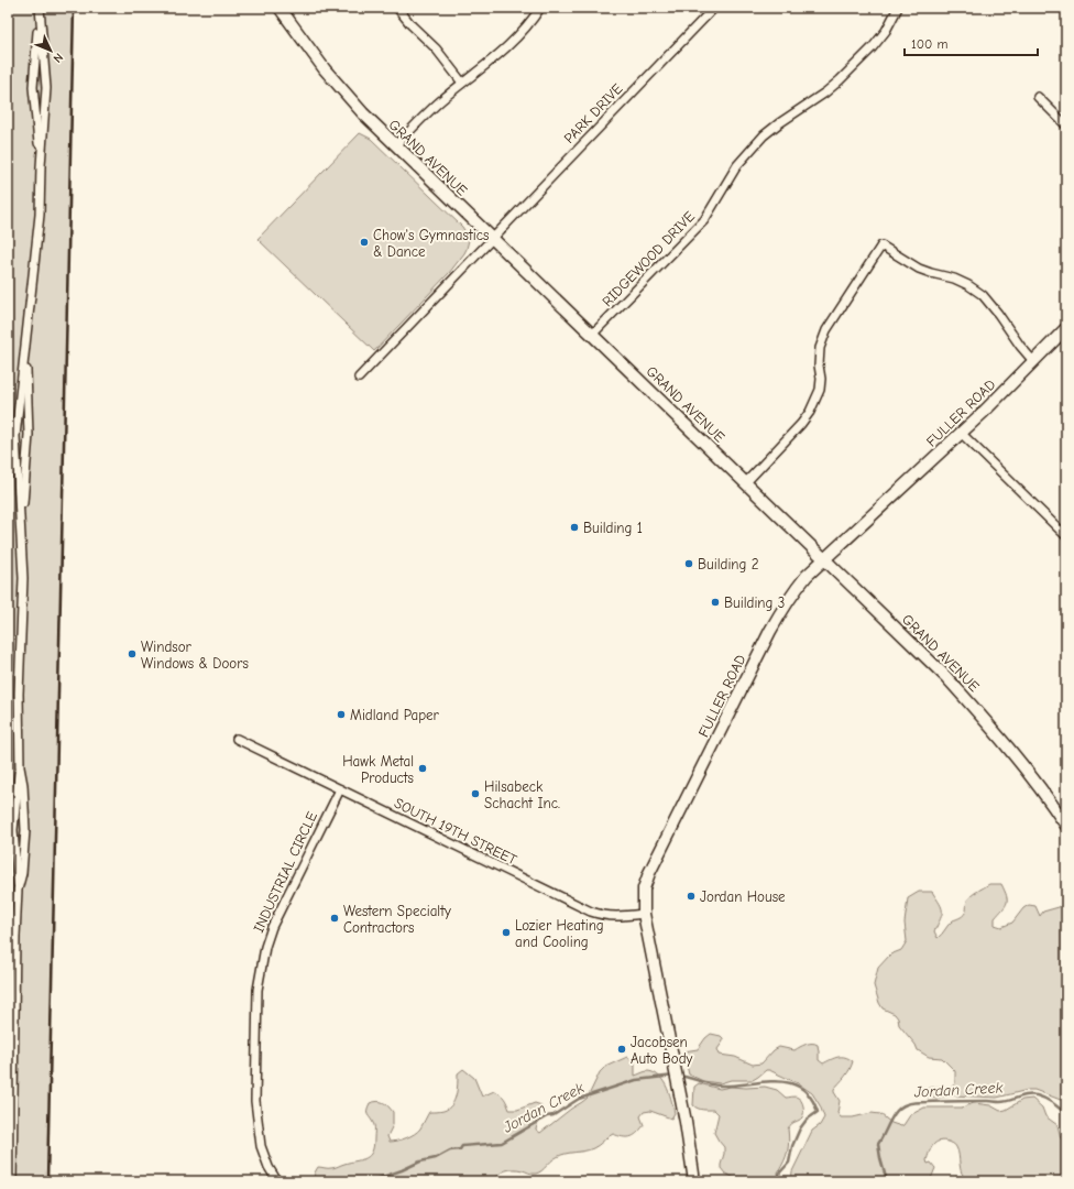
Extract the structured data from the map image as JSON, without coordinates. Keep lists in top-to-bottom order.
{
  "streets": {
    "main road": ["GRAND AVENUE", "FULLER ROAD"],
    "street": [
      "PARK DRIVE",
      "RIDGEWOOD DRIVE",
      "SOUTH 19TH STREET",
      "INDUSTRIAL CIRCLE"
    ]
  },
  "crossings": [
    ["PARK DRIVE", "GRAND AVENUE"],
    ["GRAND AVENUE", "RIDGEWOOD DRIVE"],
    ["GRAND AVENUE", "FULLER ROAD"],
    ["FULLER ROAD", "SOUTH 19TH STREET"],
    ["SOUTH 19TH STREET", "INDUSTRIAL CIRCLE"]
  ],
  "water": ["Jordan Creek"],
  "places": [
    "Chow's Gymnastics & Dance",
    "Building 1",
    "Building 2",
    "Building 3",
    "Windsor Windows & Doors",
    "Midland Paper",
    "Hawk Metal Products",
    "Hilsabeck Schacht Inc.",
    "Jordan House",
    "Western Specialty Contractors",
    "Lozier Heating and Cooling",
    "Jacobsen Auto Body"
  ],
  "scale_bar": "100 m",
  "north": "bottom right"
}
